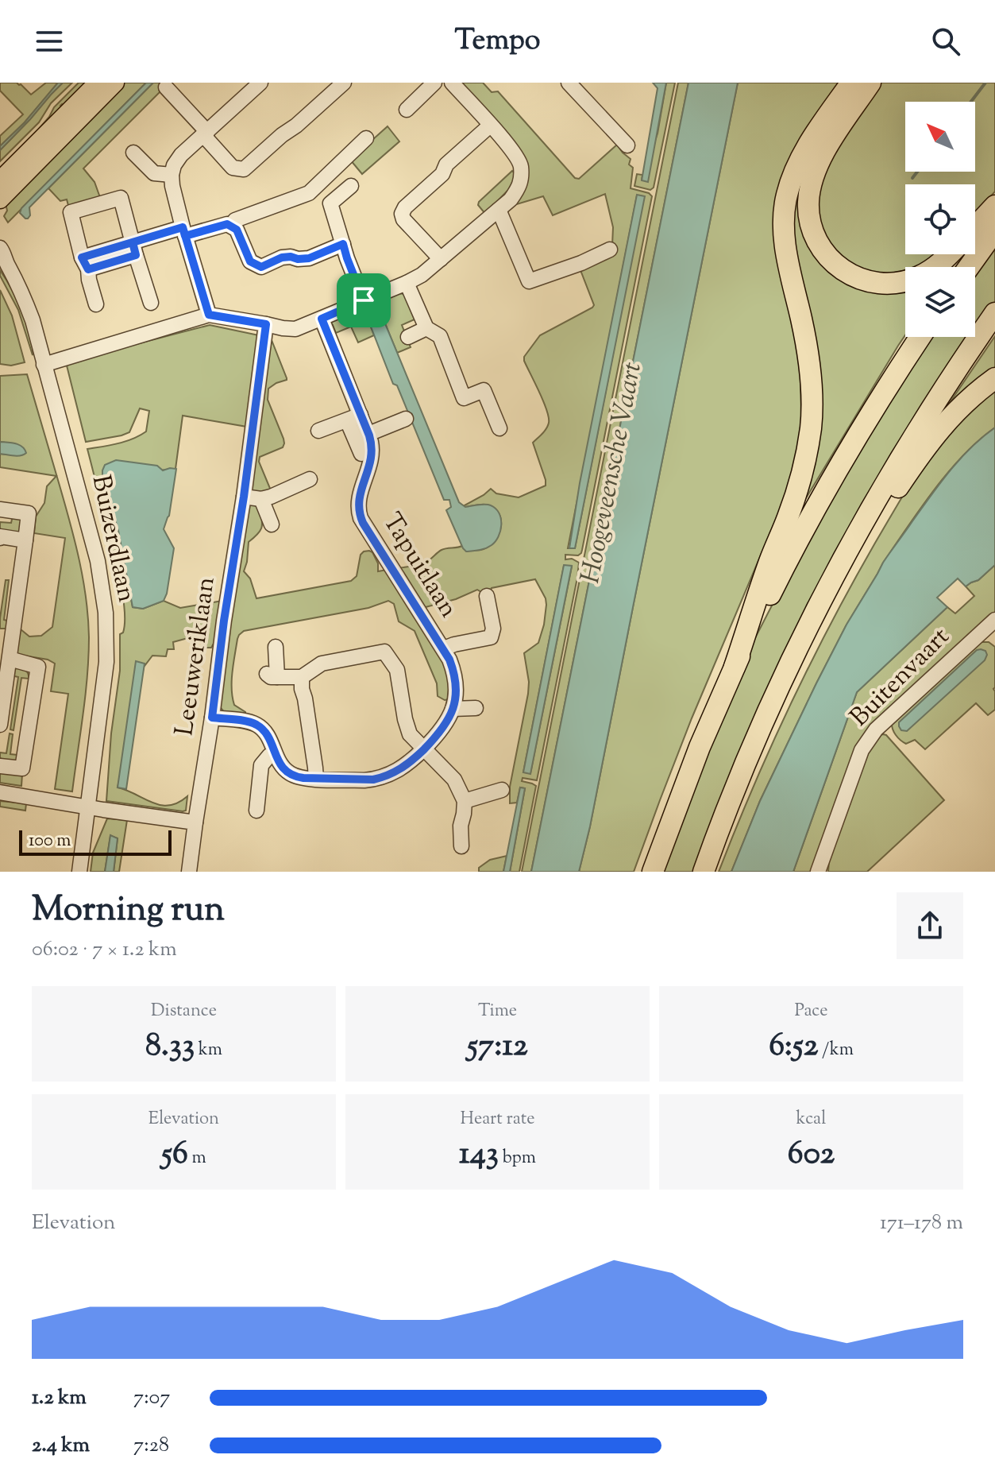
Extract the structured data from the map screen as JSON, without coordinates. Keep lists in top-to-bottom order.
{
  "streets": {
    "street": [
      "Buizerdlaan",
      "Tapuitlaan",
      "Leeuweriklaan",
      "Buitenvaart"
    ]
  },
  "crossings": [
    ["Tapuitlaan", "Leeuweriklaan"]
  ],
  "water": ["Hoogeveensche Vaart"],
  "scale_bar": "100 m",
  "north": "top left",
  "page": {
    "header": "Tempo",
    "scale": "100 m",
    "heading": ["Morning run", "06:02 · 7 × 1.2 km"],
    "stats": [
      ["Distance", "8.33 km"],
      ["Time", "57:12"],
      ["Pace", "6:52 /km"],
      ["Elevation", "56 m"],
      ["Heart rate", "143 bpm"],
      ["kcal", "602"]
    ],
    "chart": ["Elevation", "171–178 m"],
    "list": [
      {
        "name": "1.2 km",
        "note": "7:07"
      },
      {
        "name": "2.4 km",
        "note": "7:28"
      }
    ]
  }
}
